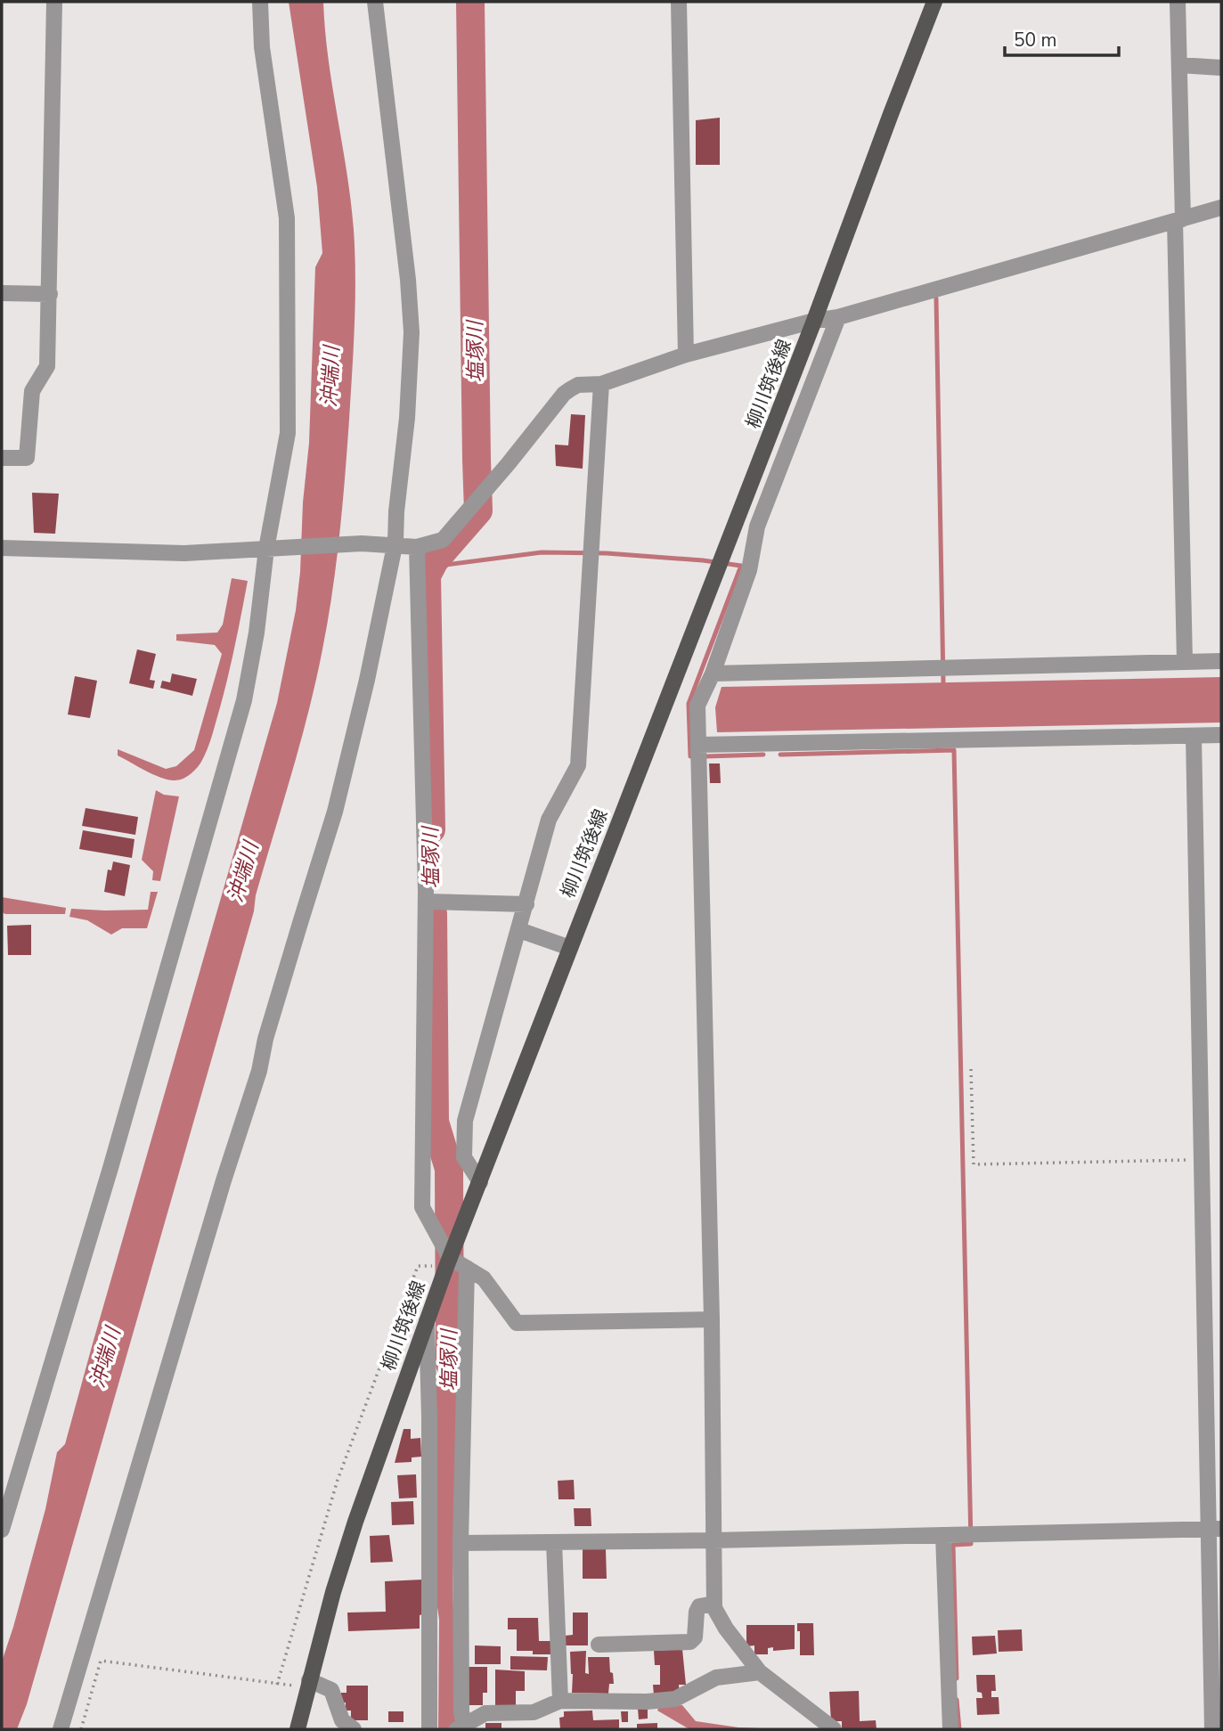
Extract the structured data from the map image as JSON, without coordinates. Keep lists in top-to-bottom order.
{
  "streets": {
    "main road": ["柳川筑後線"]
  },
  "water": ["塩塚川", "沖端川"],
  "scale_bar": "50 m"
}
